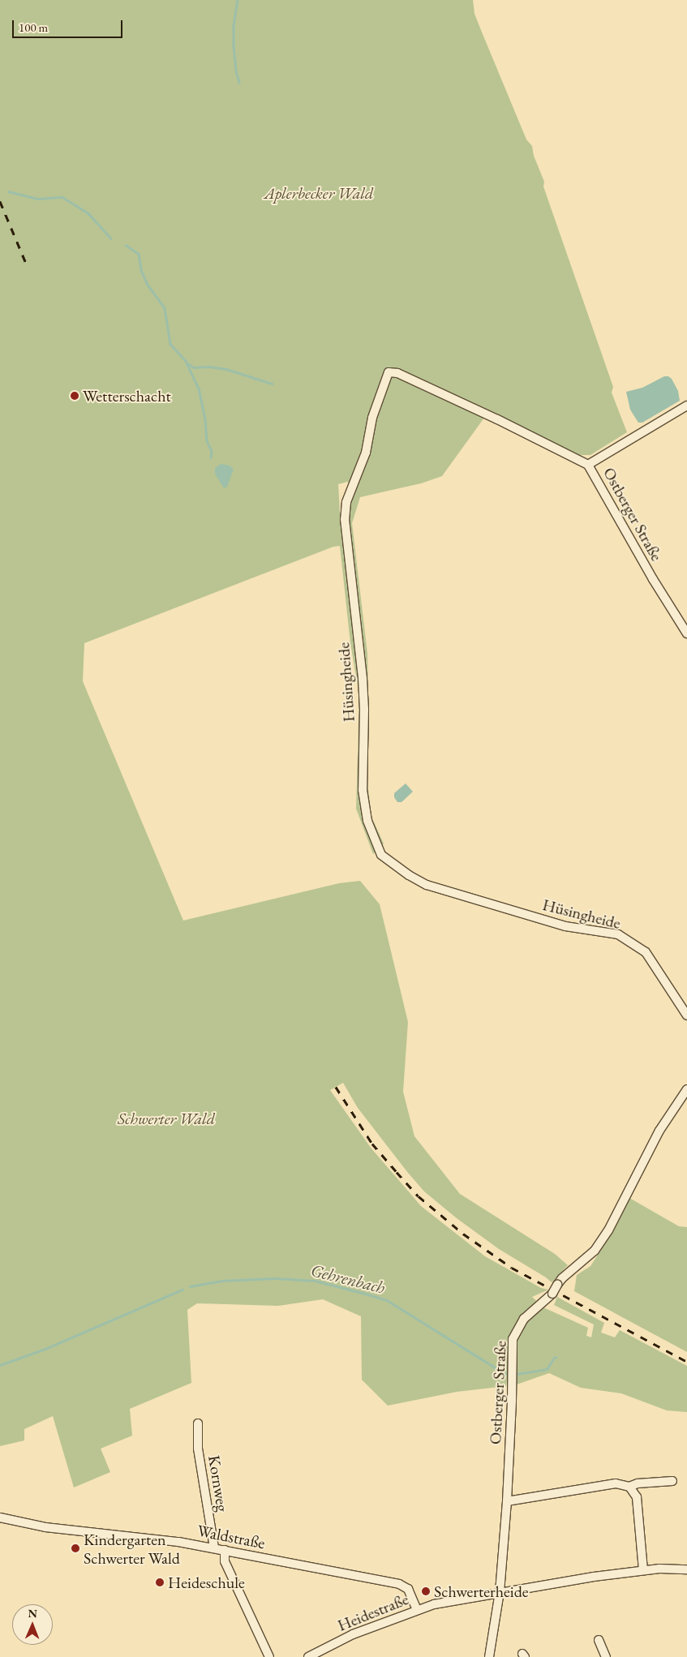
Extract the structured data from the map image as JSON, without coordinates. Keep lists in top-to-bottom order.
{
  "streets": {
    "street": [
      "Ostberger Straße",
      "Hüsingheide",
      "Kornweg",
      "Waldstraße",
      "Heidestraße"
    ]
  },
  "crossings": [
    ["Ostberger Straße", "Hüsingheide"],
    ["Ostberger Straße", "Heidestraße"],
    ["Kornweg", "Waldstraße"],
    ["Waldstraße", "Heidestraße"]
  ],
  "water": ["Gehrenbach"],
  "parks": ["Aplerbecker Wald", "Schwerter Wald"],
  "places": [
    "Wetterschacht",
    "Kindergarten Schwerter Wald",
    "Heideschule",
    "Schwerterheide"
  ],
  "scale_bar": "100 m",
  "north": "top"
}
